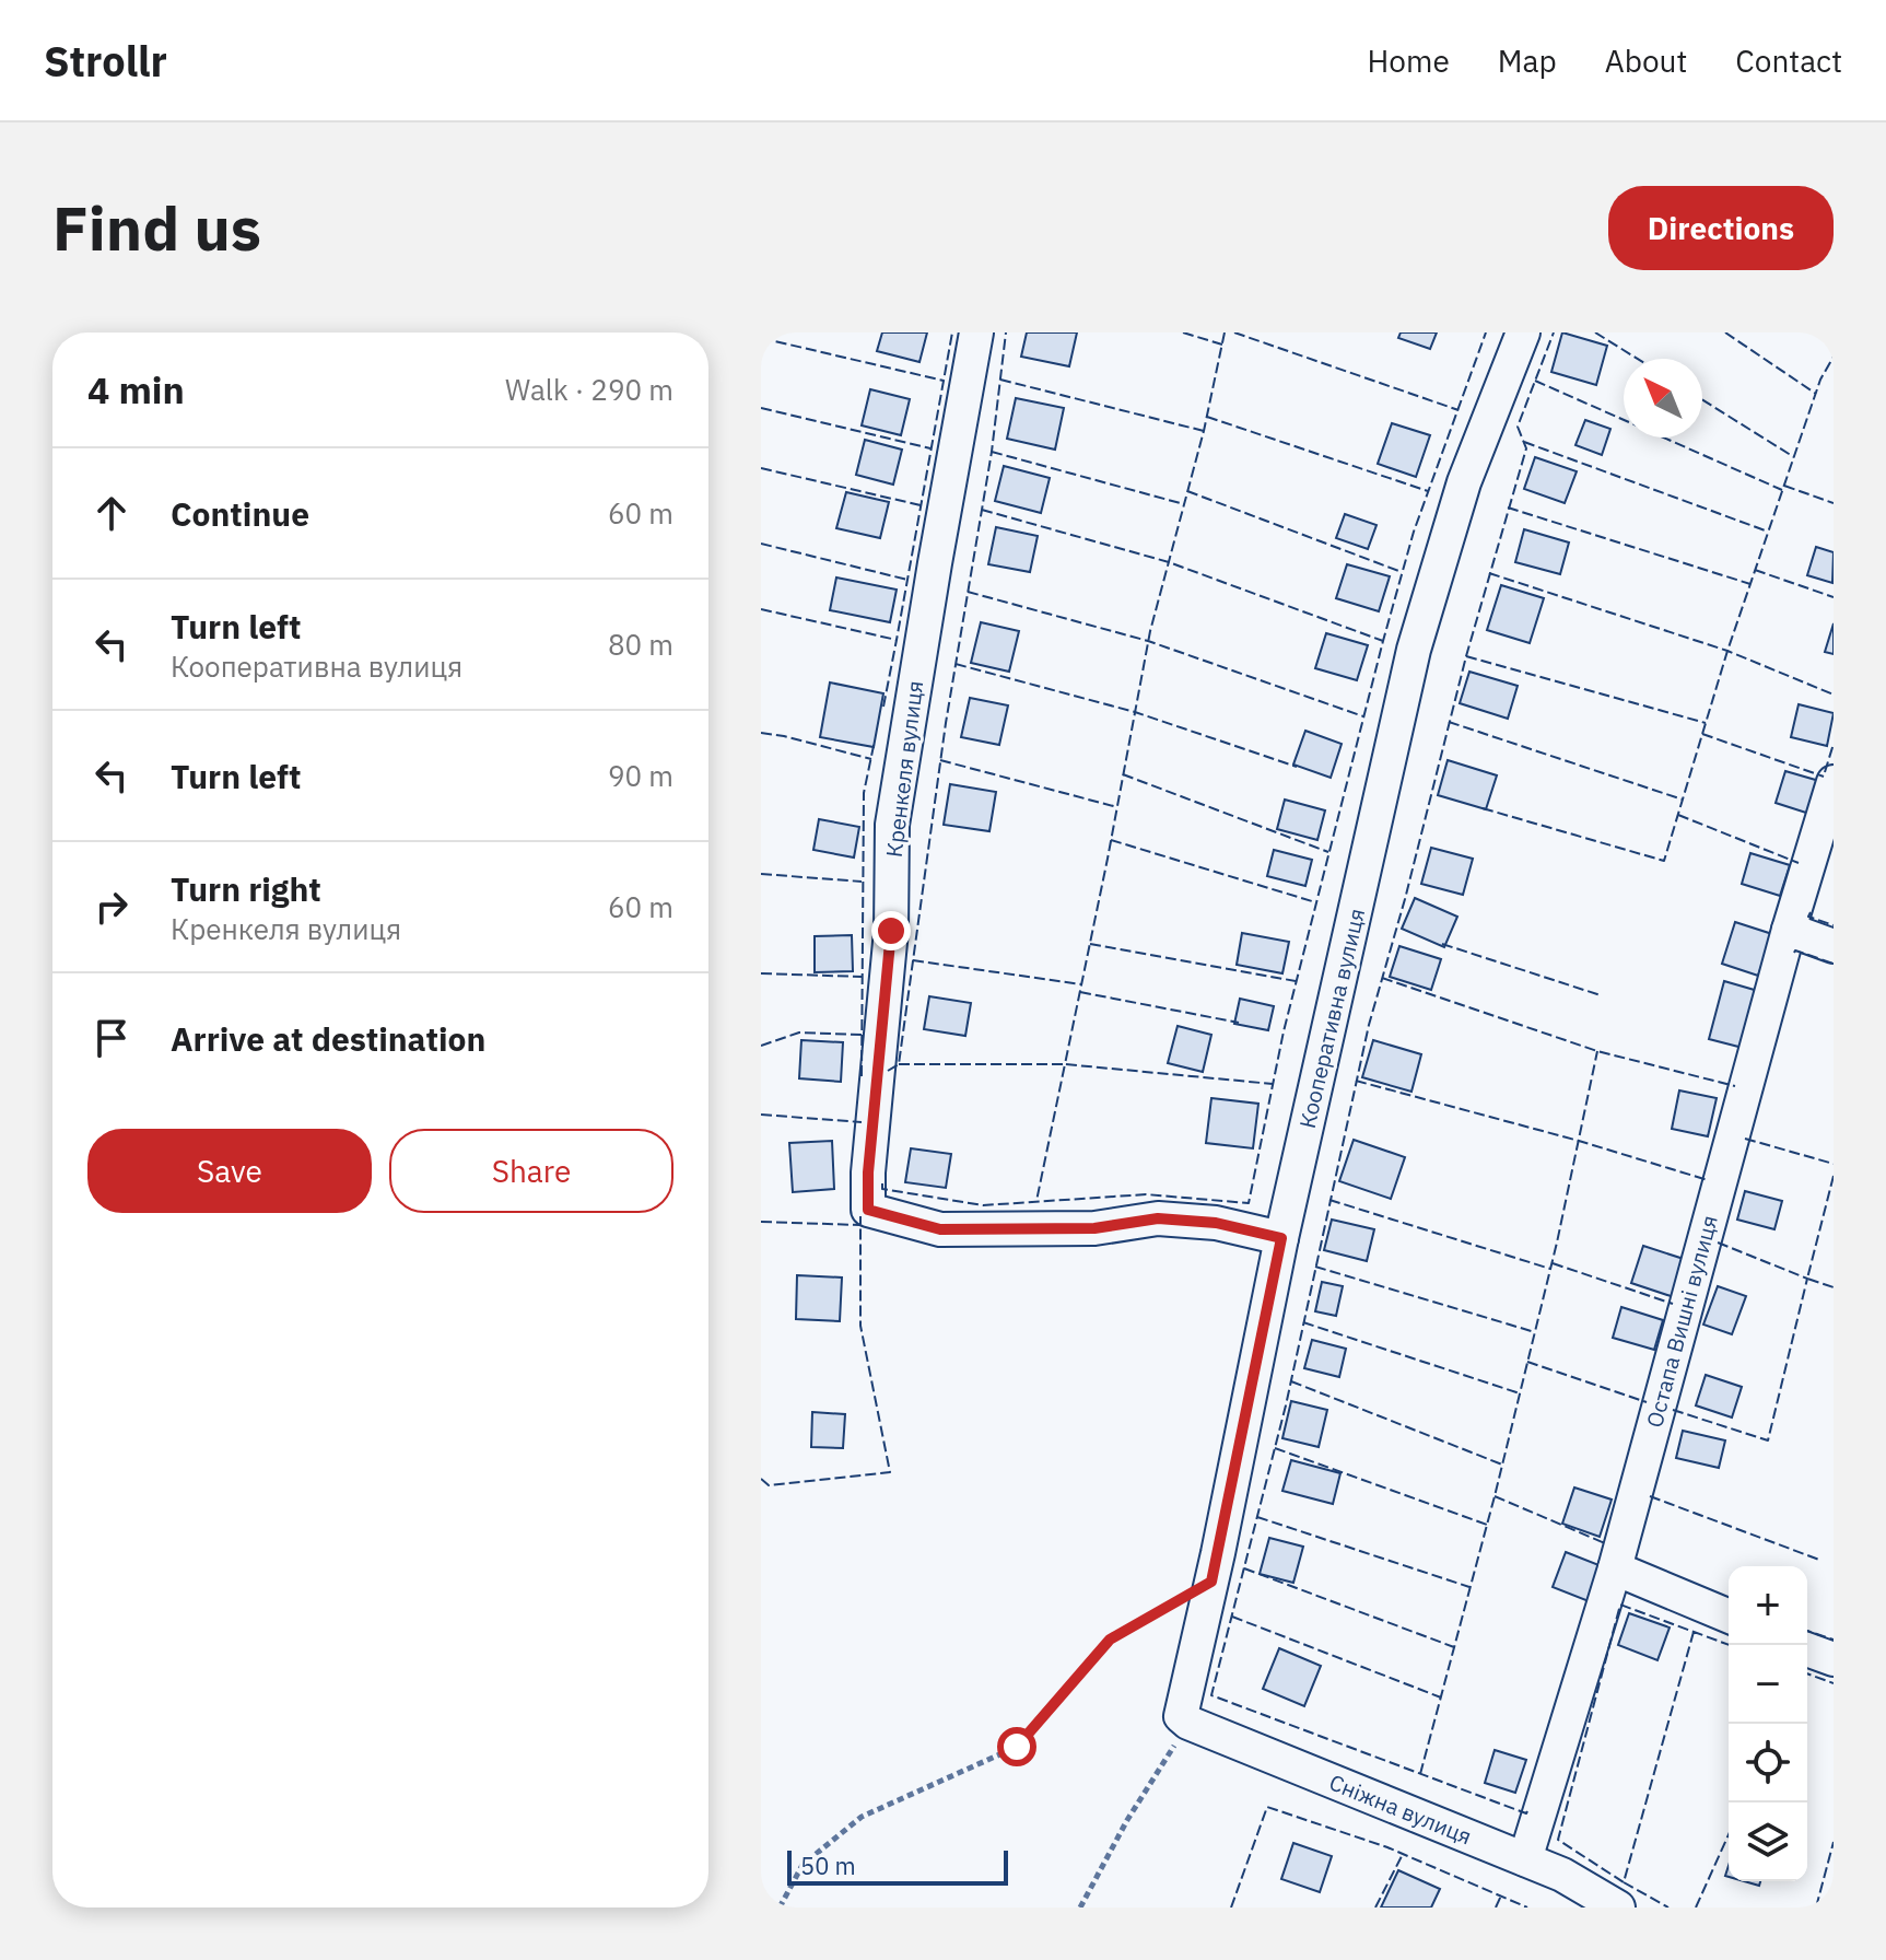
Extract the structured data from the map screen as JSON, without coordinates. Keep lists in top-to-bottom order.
{
  "streets": {
    "street": [
      "Кренкеля вулиця",
      "Кооперативна вулиця",
      "Остапа Вишні вулиця",
      "Сніжна вулиця"
    ]
  },
  "crossings": [
    ["Кренкеля вулиця", "Кооперативна вулиця"],
    ["Кооперативна вулиця", "Сніжна вулиця"],
    ["Остапа Вишні вулиця", "Сніжна вулиця"]
  ],
  "scale_bar": "50 m",
  "north": "top left",
  "page": {
    "header": "Strollr",
    "nav": [
      "Home",
      "Map",
      "About",
      "Contact"
    ],
    "buttons": [
      "Directions",
      ["Save", "Share"]
    ],
    "title": "Find us",
    "heading": ["4 min", "Walk · 290 m"],
    "list": [
      ["Continue", "60 m"],
      ["Turn left", "Кооперативна вулиця", "80 m"],
      ["Turn left", "90 m"],
      ["Turn right", "Кренкеля вулиця", "60 m"],
      "Arrive at destination"
    ],
    "map_buttons": ["+", "−"],
    "scale": "50 m"
  }
}
